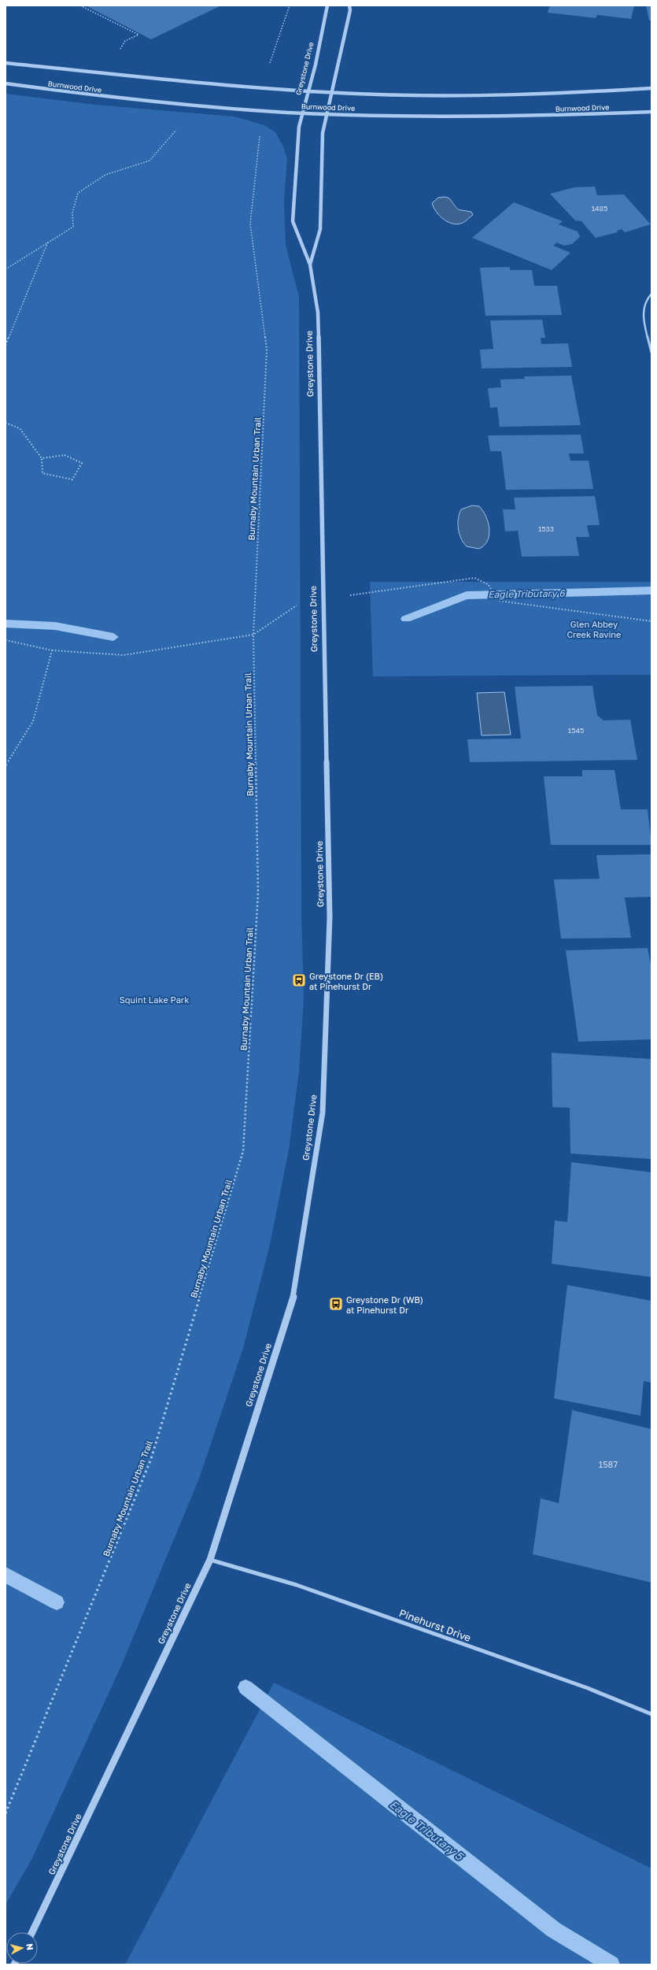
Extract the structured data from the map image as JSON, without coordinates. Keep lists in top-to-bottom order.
{
  "streets": {
    "street": ["Greystone Drive", "Burnwood Drive", "Pinehurst Drive"],
    "path": ["Burnaby Mountain Urban Trail"]
  },
  "crossings": [
    ["Greystone Drive", "Burnwood Drive"],
    ["Greystone Drive", "Pinehurst Drive"]
  ],
  "water": ["Eagle Tributary 6", "Eagle Tributary 5"],
  "parks": ["Glen Abbey Creek Ravine", "Squint Lake Park"],
  "places": {
    "bus stop": ["Greystone Dr (EB) at Pinehurst Dr", "Greystone Dr (WB) at Pinehurst Dr"]
  },
  "house_numbers": [
    "1485",
    "1533",
    "1545",
    "1587"
  ],
  "north": "right"
}
